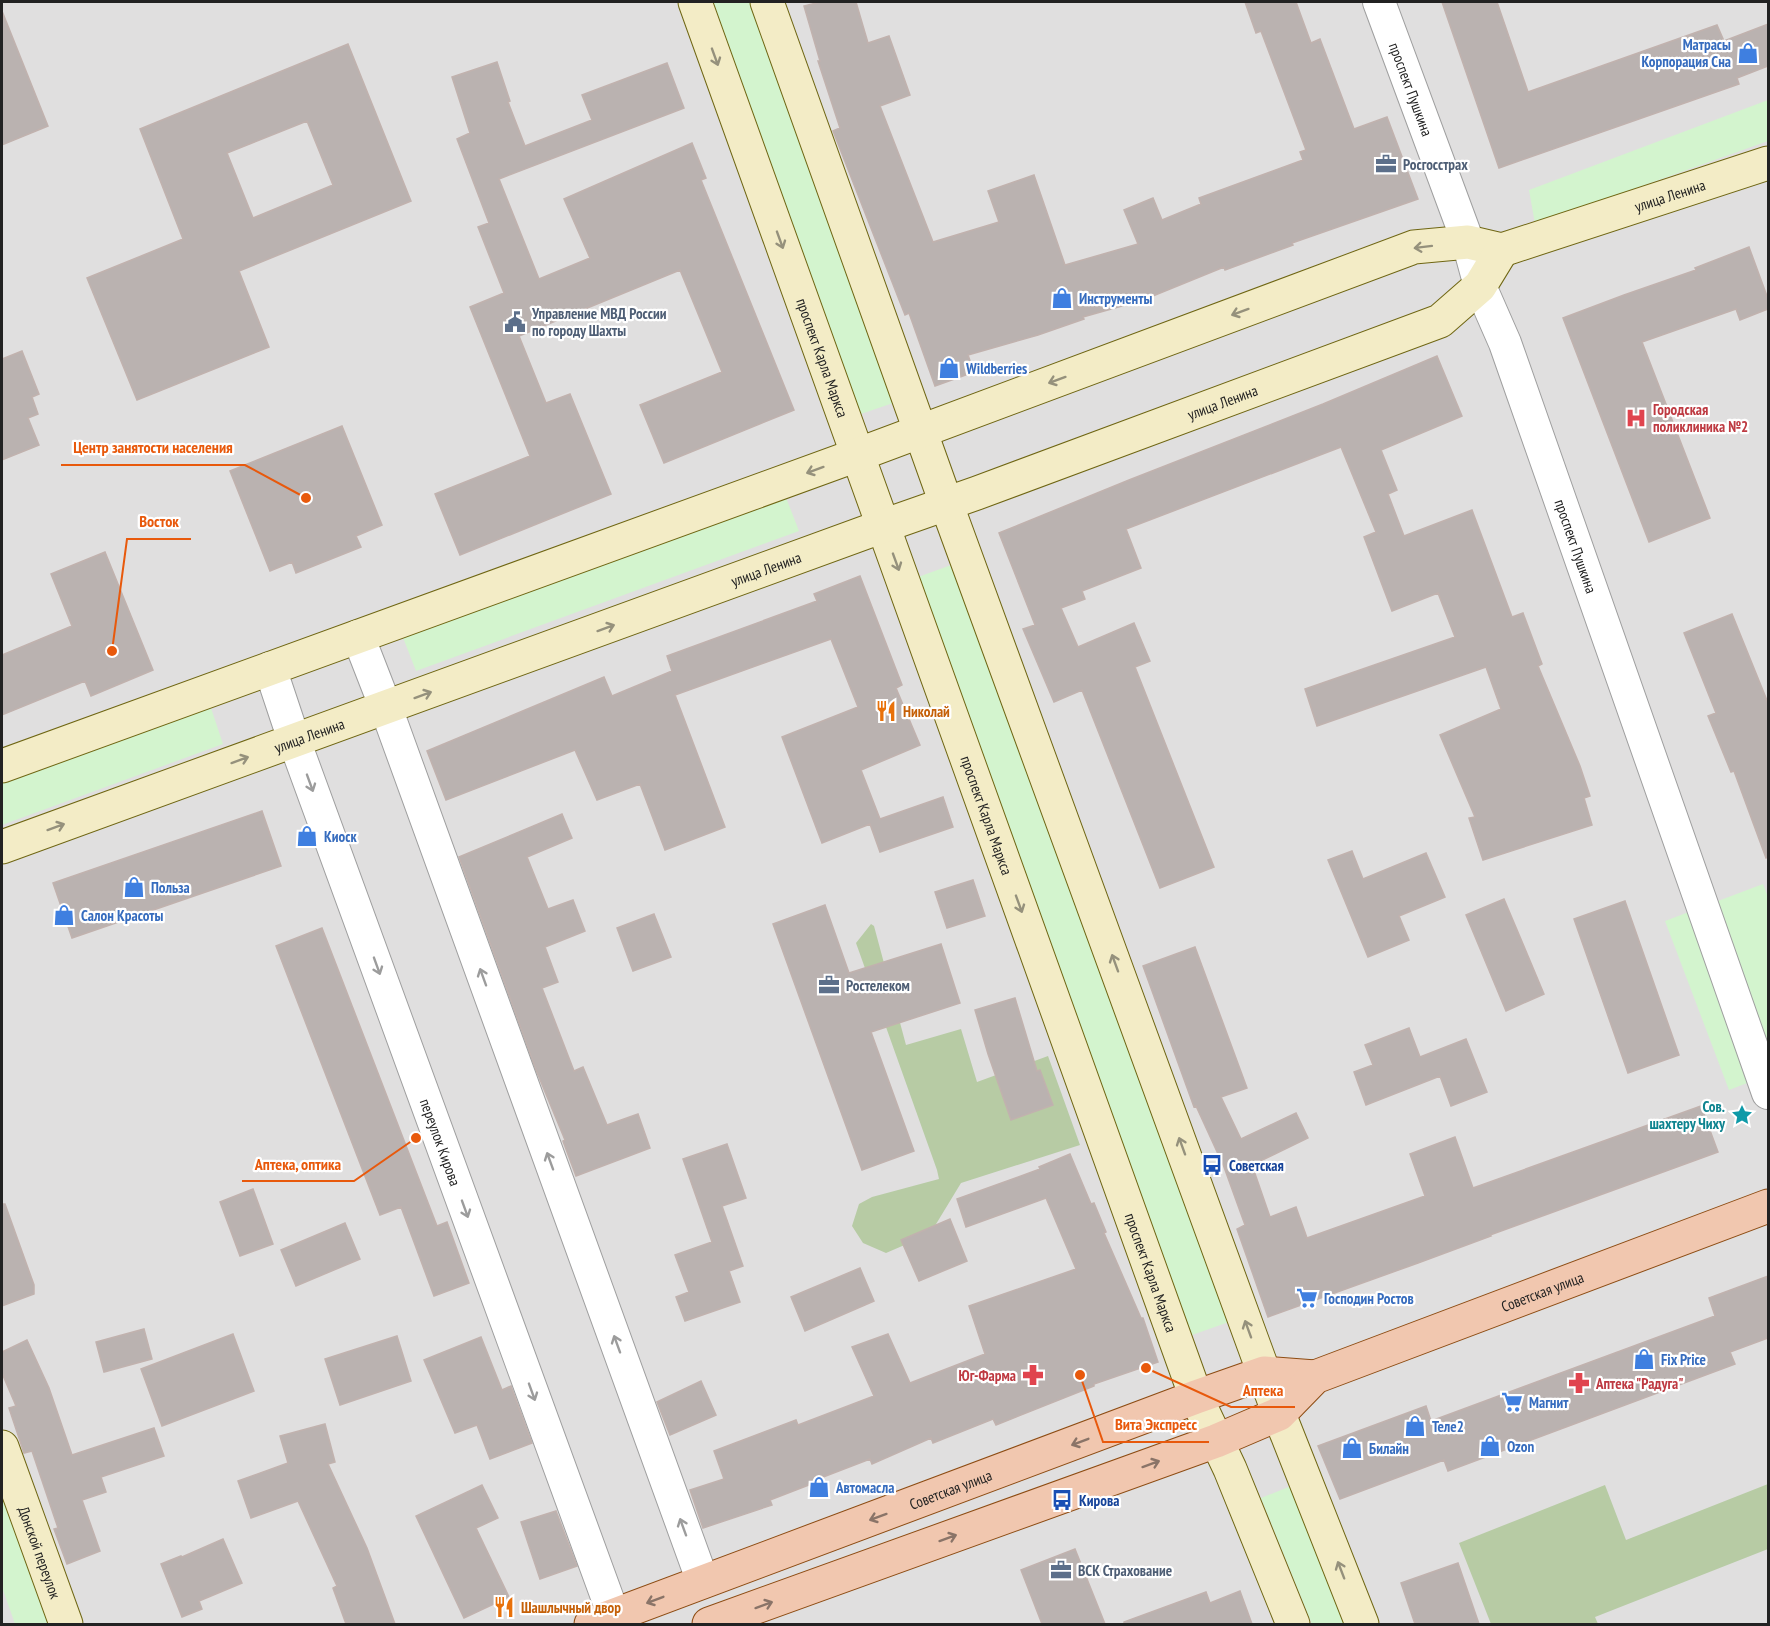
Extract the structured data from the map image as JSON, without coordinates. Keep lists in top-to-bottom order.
{
  "streets": {
    "main road": [
      "улица Ленина",
      "проспект Карла Маркса",
      "Советская улица",
      "Донской переулок"
    ],
    "street": ["проспект Пушкина", "переулок Кирова"]
  },
  "crossings": [
    ["проспект Пушкина", "улица Ленина"],
    ["улица Ленина", "проспект Карла Маркса"],
    ["улица Ленина", "переулок Кирова"],
    ["проспект Карла Маркса", "Советская улица"],
    ["переулок Кирова", "Советская улица"]
  ],
  "places": {
    "shop": [
      "Матрасы Корпорация Сна",
      "Инструменты",
      "Wildberries",
      "Киоск",
      "Польза",
      "Салон Красоты",
      "Fix Price",
      "Теле2",
      "Ozon",
      "Билайн",
      "Автомасла"
    ],
    "office": ["Росгосстрах", "Ростелеком", "ВСК Страхование"],
    "public building": ["Управление МВД России по городу Шахты"],
    "hospital": ["Городская поликлиника №2"],
    "other": [
      "Центр занятости населения",
      "Восток",
      "Аптека, оптика",
      "Аптека",
      "Вита Экспресс"
    ],
    "restaurant": ["Николай", "Шашлычный двор"],
    "place": ["Сов. шахтеру Чиху"],
    "bus stop": ["Советская", "Кирова"],
    "supermarket": ["Господин Ростов", "Магнит"],
    "pharmacy": ["Юг-Фарма", "Аптека \"Радуга\""]
  }
}
